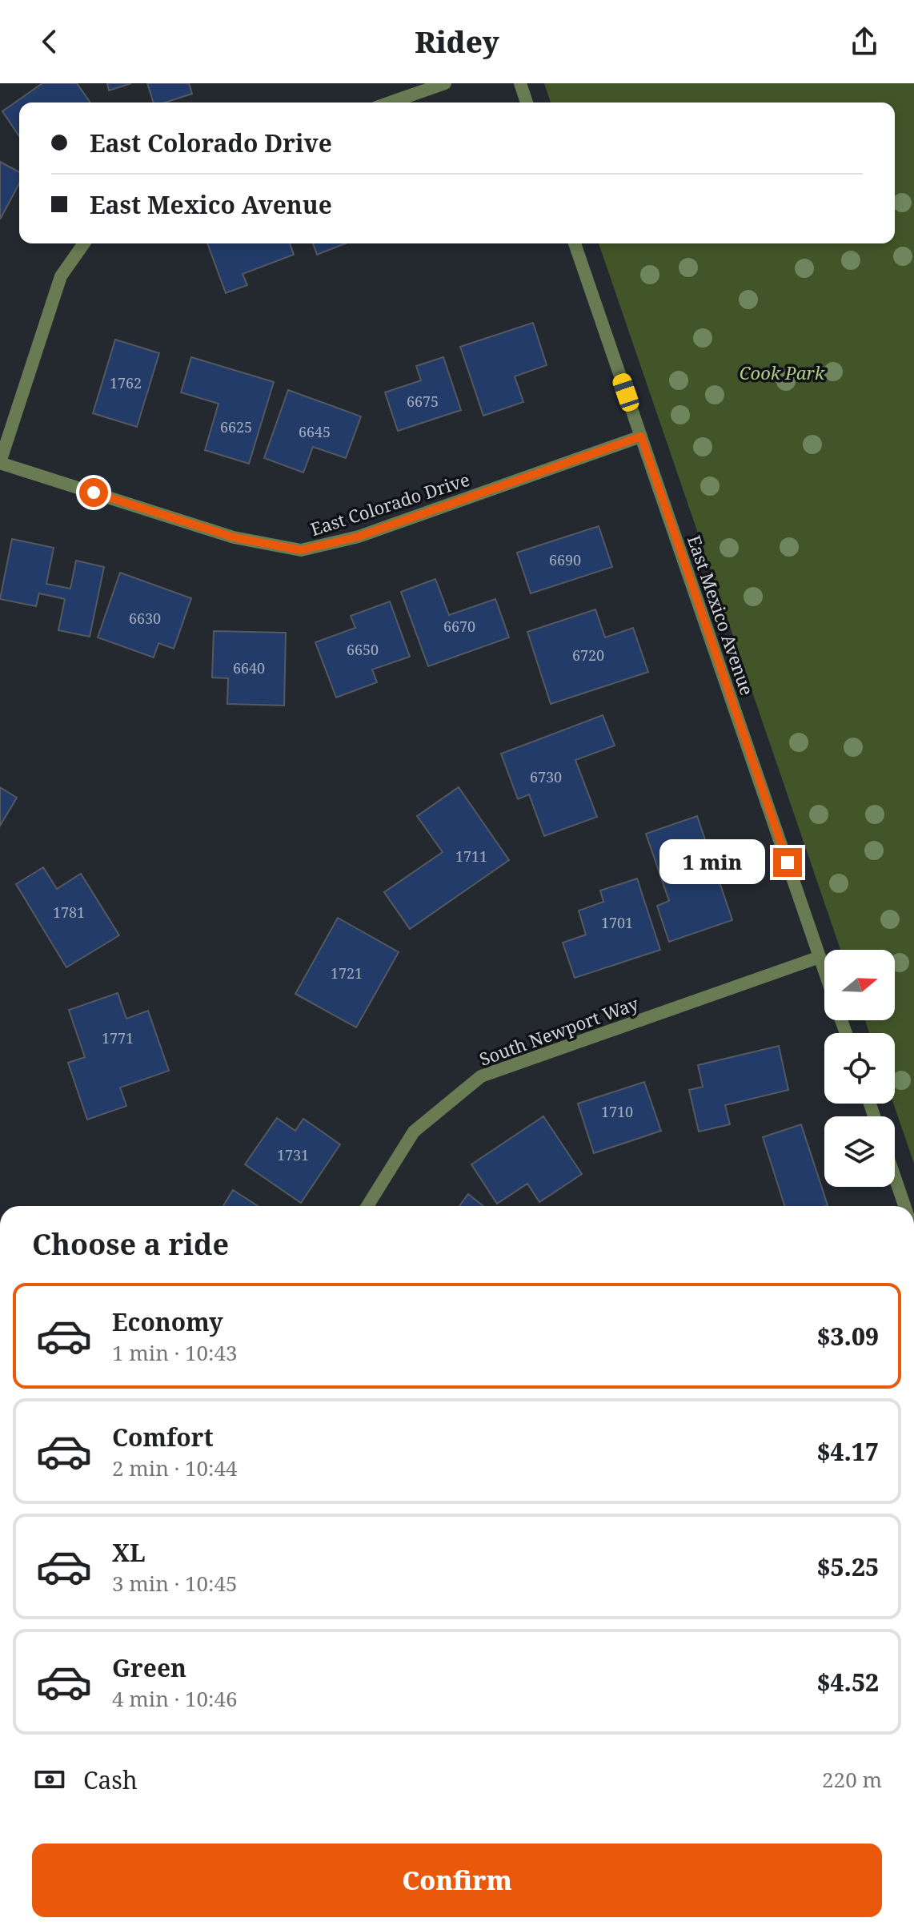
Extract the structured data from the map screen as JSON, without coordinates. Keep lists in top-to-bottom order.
{
  "streets": {
    "street": ["East Colorado Drive", "East Mexico Avenue", "South Newport Way"]
  },
  "crossings": [
    ["East Colorado Drive", "East Mexico Avenue"],
    ["East Mexico Avenue", "South Newport Way"]
  ],
  "parks": ["Cook Park"],
  "house_numbers": [
    "1762",
    "6675",
    "6625",
    "6645",
    "6690",
    "6630",
    "6670",
    "6650",
    "6720",
    "6640",
    "6730",
    "1711",
    "1781",
    "1701",
    "1721",
    "1771",
    "1710",
    "1731"
  ],
  "north": "right",
  "page": {
    "header": "Ridey",
    "banner": ["East Colorado Drive", "East Mexico Avenue"],
    "bubble": "1 min",
    "heading": "Choose a ride",
    "list": [
      {
        "name": "Economy",
        "note": "1 min · 10:43",
        "value": "$3.09"
      },
      {
        "name": "Comfort",
        "note": "2 min · 10:44",
        "value": "$4.17"
      },
      {
        "name": "XL",
        "note": "3 min · 10:45",
        "value": "$5.25"
      },
      {
        "name": "Green",
        "note": "4 min · 10:46",
        "value": "$4.52"
      }
    ],
    "pay": ["Cash", "220 m"],
    "buttons": "Confirm"
  }
}
